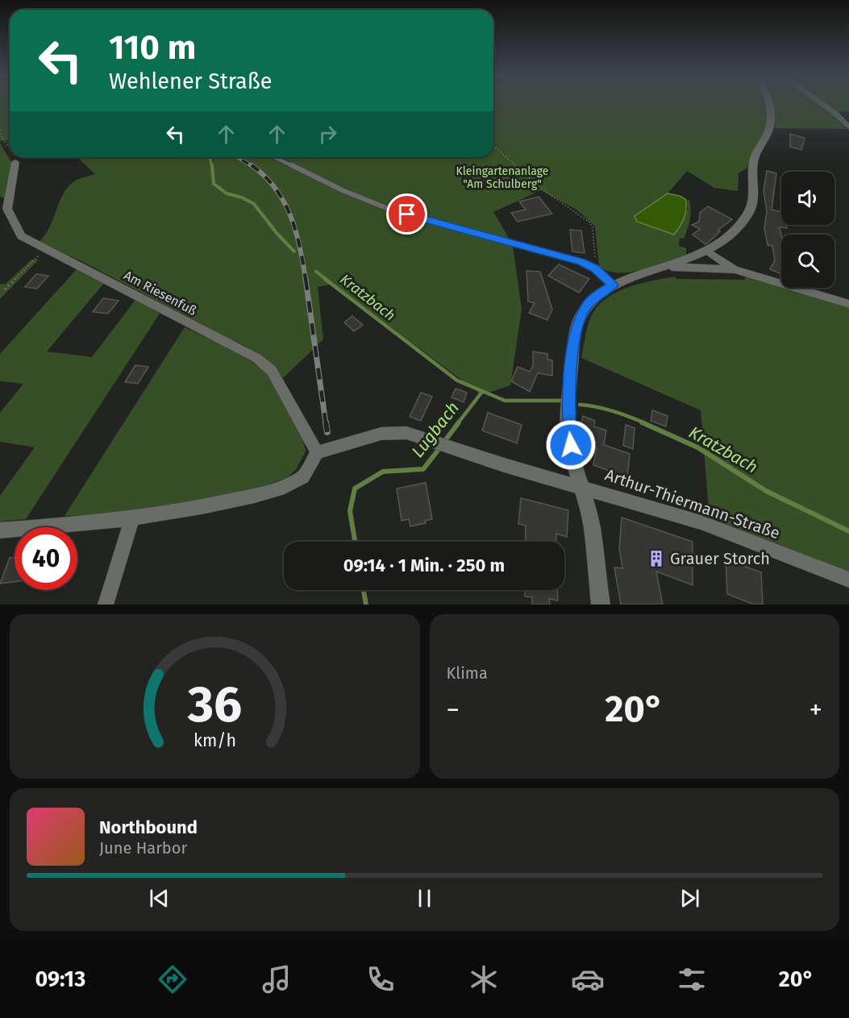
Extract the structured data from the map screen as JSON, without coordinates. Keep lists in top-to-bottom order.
{
  "streets": {
    "street": ["Am Riesenfuß", "Arthur-Thiermann-Straße"]
  },
  "crossings": [
    ["Am Riesenfuß", "Arthur-Thiermann-Straße"]
  ],
  "water": ["Kratzbach", "Lugbach"],
  "parks": ["Kleingartenanlage \"Am Schulberg\""],
  "places": {
    "building": ["Grauer Storch"]
  },
  "page": {
    "turn": ["110 m", "Wehlener Straße"],
    "limit": "40",
    "trip": "09:14 · 1 Min. · 250 m",
    "tile": "Klima",
    "heat": ["−", "20°", "+"],
    "song": ["Northbound", "June Harbor"],
    "tabs": ["09:13", "20°"],
    "gauge": ["36", "km/h"]
  }
}
